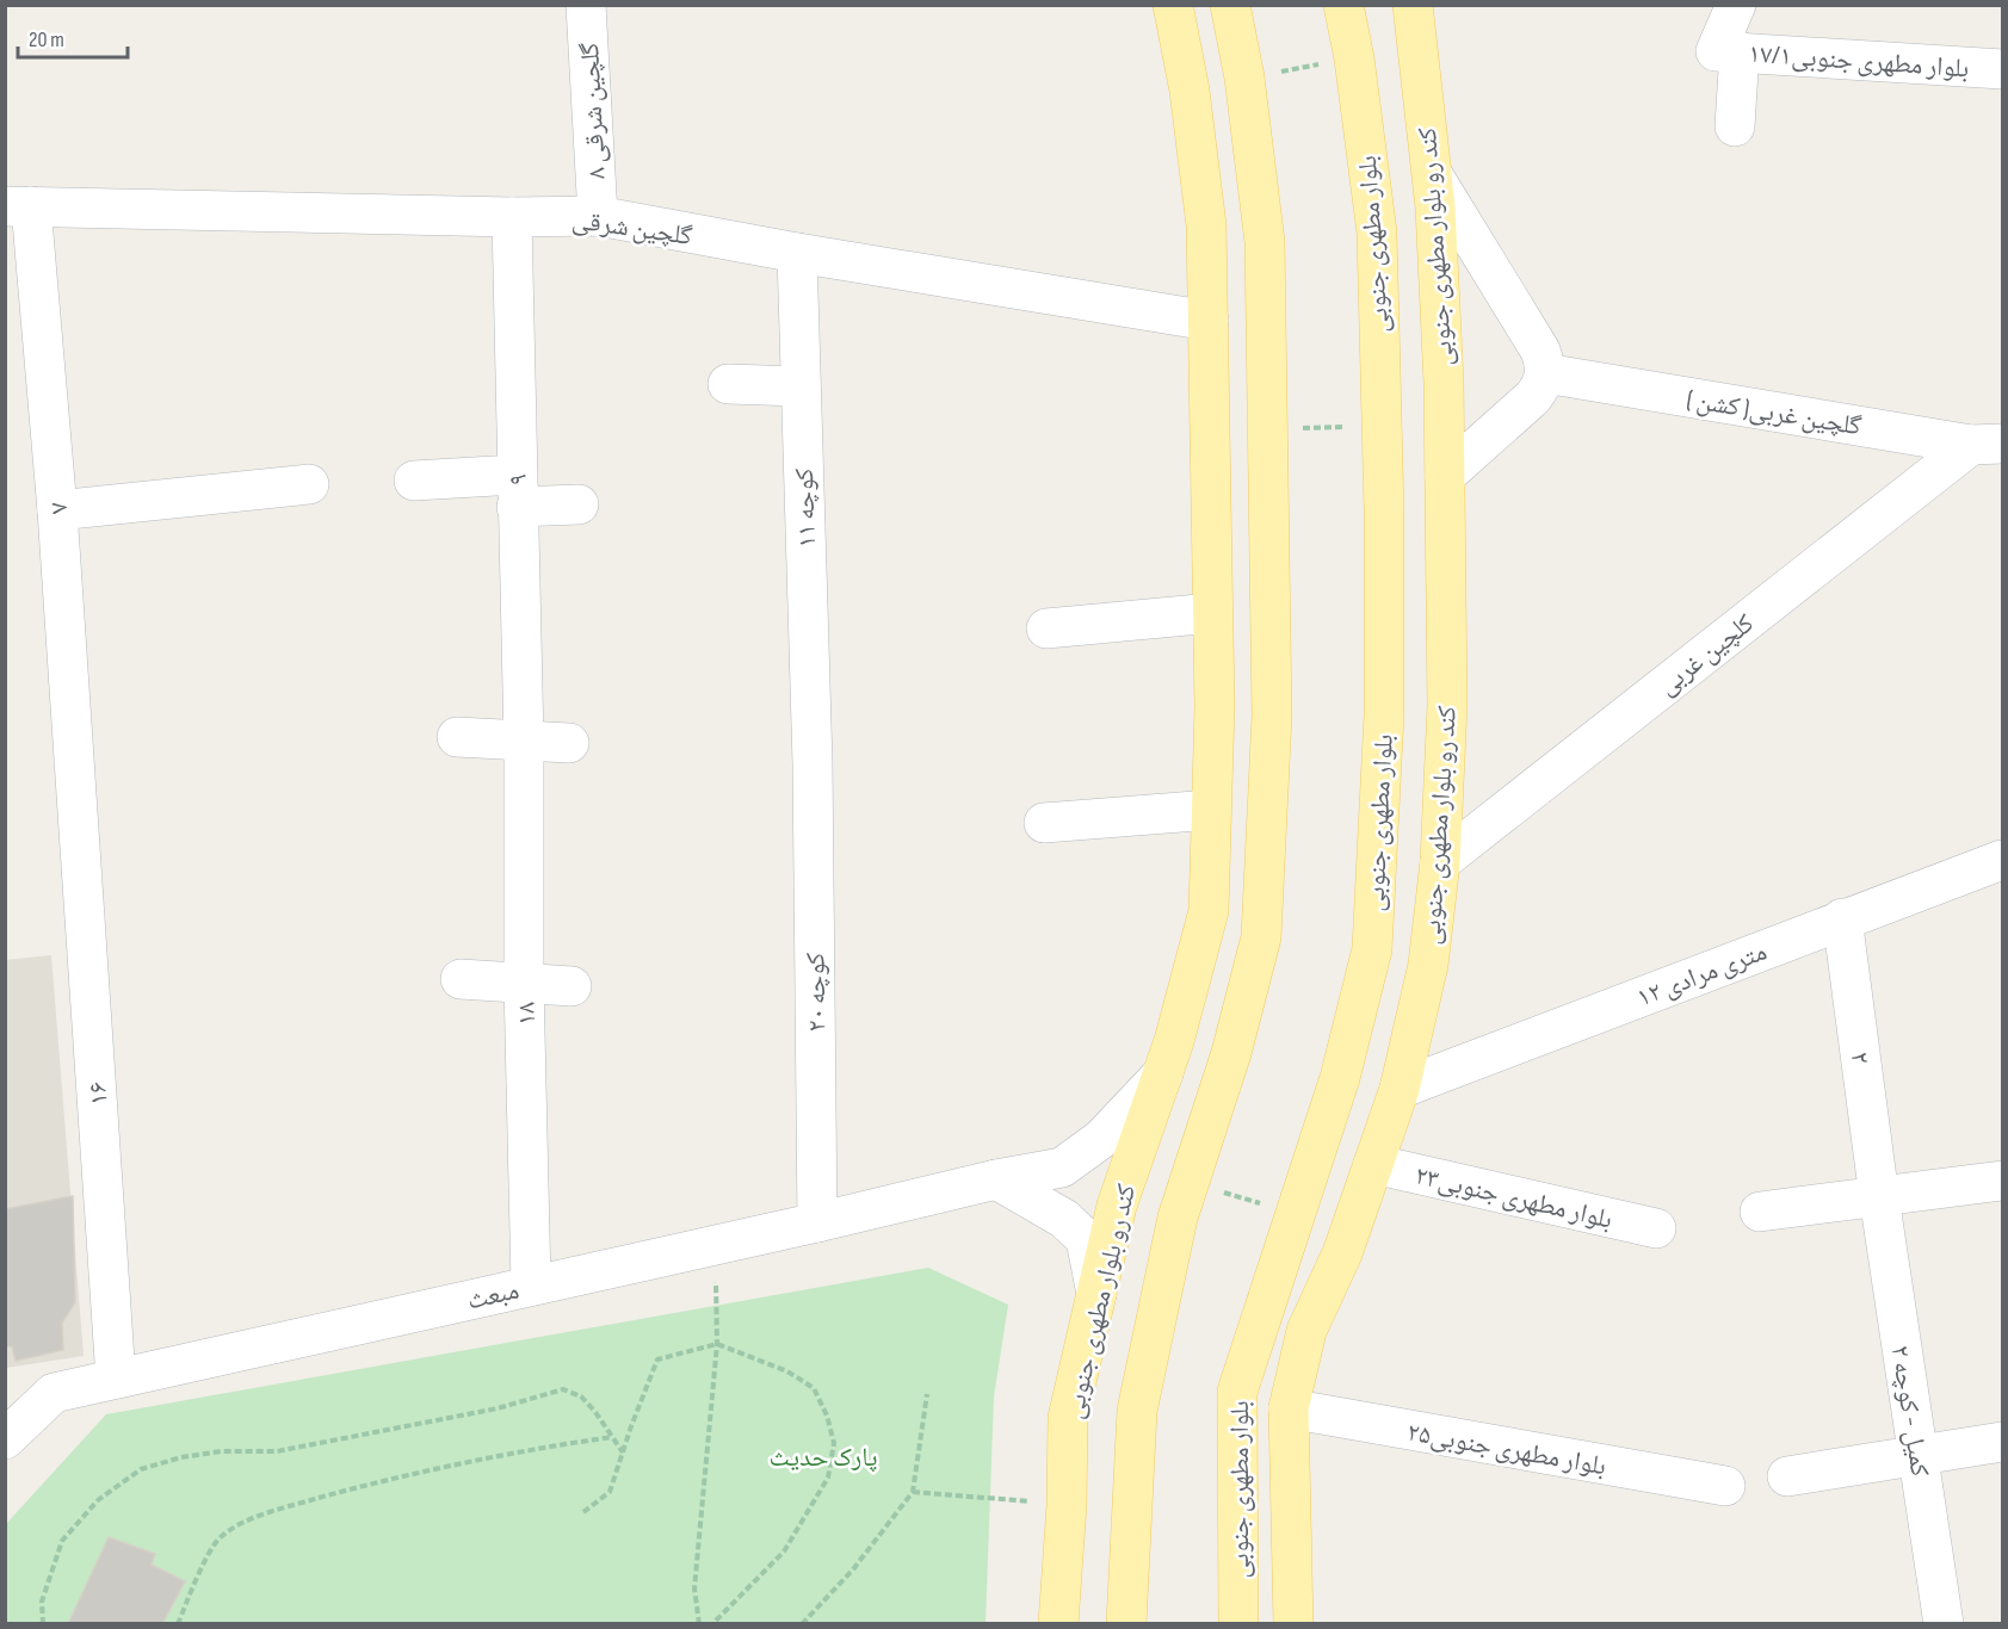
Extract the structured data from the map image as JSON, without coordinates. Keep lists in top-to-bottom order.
{
  "streets": {
    "main road": ["بلوار مطهری جنوبی", "کند رو بلوار مطهری جنوبی"],
    "street": [
      "بلوار مطهری جنوبی۱۷/۱",
      "۸ گلچین شرقی",
      "گلچین شرقی",
      "گلچین غربی( کشن )",
      "۹",
      "۷",
      "کوچه ۱۱",
      "کلچین غربی",
      "۱۲ متری مرادی",
      "کوچه ۲۰",
      "۱۸",
      "۲",
      "۱۶",
      "بلوار مطهری جنوبی۲۳",
      "مبعث",
      "کمیل - کوچه ۲",
      "بلوار مطهری جنوبی۲۵"
    ]
  },
  "crossings": [
    ["۸ گلچین شرقی", "گلچین شرقی"],
    ["گلچین شرقی", "کند رو بلوار مطهری جنوبی"],
    ["گلچین شرقی", "۹"],
    ["گلچین شرقی", "۷"],
    ["گلچین شرقی", "کوچه ۱۱"],
    ["کند رو بلوار مطهری جنوبی", "کلچین غربی"],
    ["کند رو بلوار مطهری جنوبی", "۱۲ متری مرادی"],
    ["کند رو بلوار مطهری جنوبی", "بلوار مطهری جنوبی۲۳"],
    ["کند رو بلوار مطهری جنوبی", "مبعث"],
    ["کند رو بلوار مطهری جنوبی", "بلوار مطهری جنوبی۲۵"],
    ["گلچین غربی( کشن )", "کلچین غربی"],
    ["۹", "۱۸"],
    ["۷", "۱۶"],
    ["کوچه ۱۱", "کوچه ۲۰"],
    ["۱۲ متری مرادی", "۲"],
    ["کوچه ۲۰", "مبعث"],
    ["۱۸", "مبعث"],
    ["۲", "کمیل - کوچه ۲"],
    ["۱۶", "مبعث"]
  ],
  "parks": ["پارک حدیث"],
  "scale_bar": "20 m"
}
